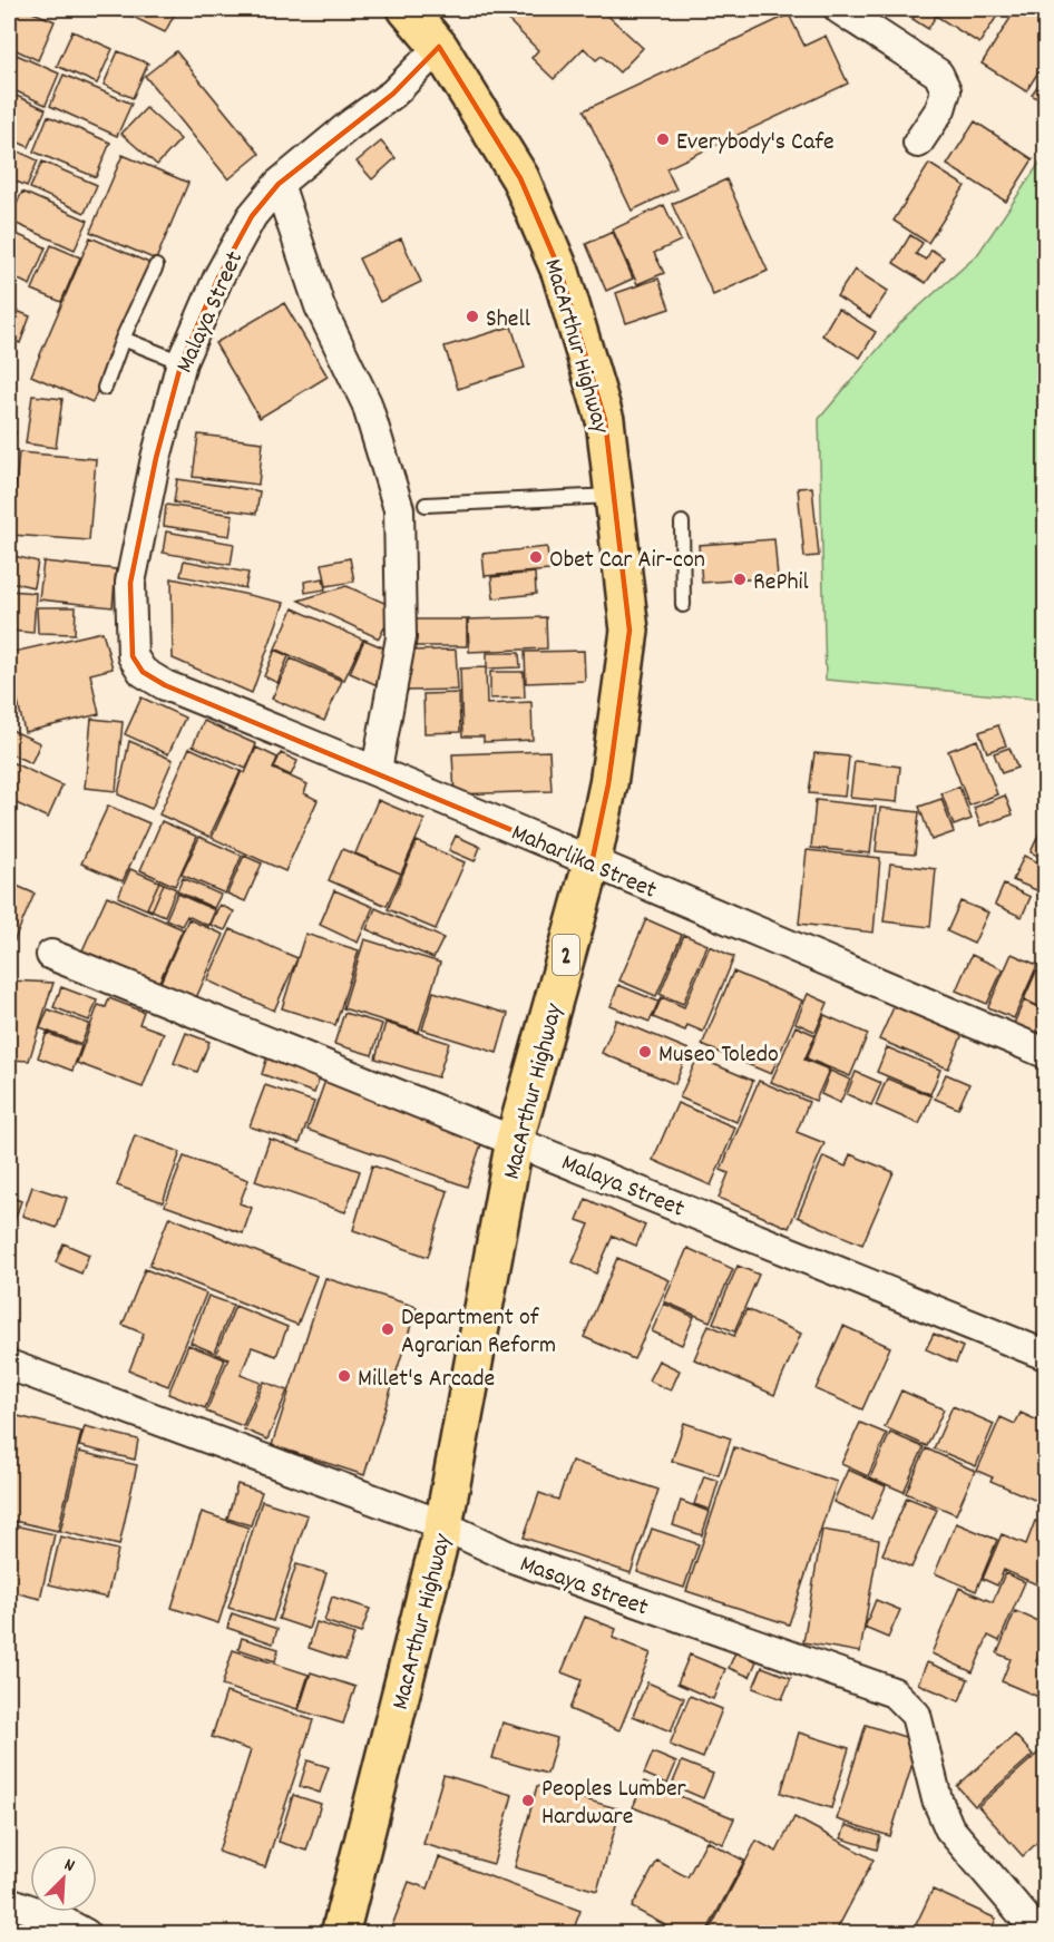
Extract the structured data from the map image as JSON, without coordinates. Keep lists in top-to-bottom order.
{
  "streets": {
    "highway": ["MacArthur Highway", "2"],
    "street": ["Malaya Street", "Maharlika Street", "Masaya Street"]
  },
  "crossings": [
    ["Malaya Street", "MacArthur Highway"],
    ["Malaya Street", "Maharlika Street"],
    ["MacArthur Highway", "Maharlika Street"],
    ["MacArthur Highway", "Masaya Street"]
  ],
  "places": [
    "Everybody's Cafe",
    "Shell",
    "Obet Car Air-con",
    "RePhil",
    "Museo Toledo",
    "Department of Agrarian Reform",
    "Millet's Arcade",
    "Peoples Lumber Hardware"
  ],
  "north": "top right"
}
